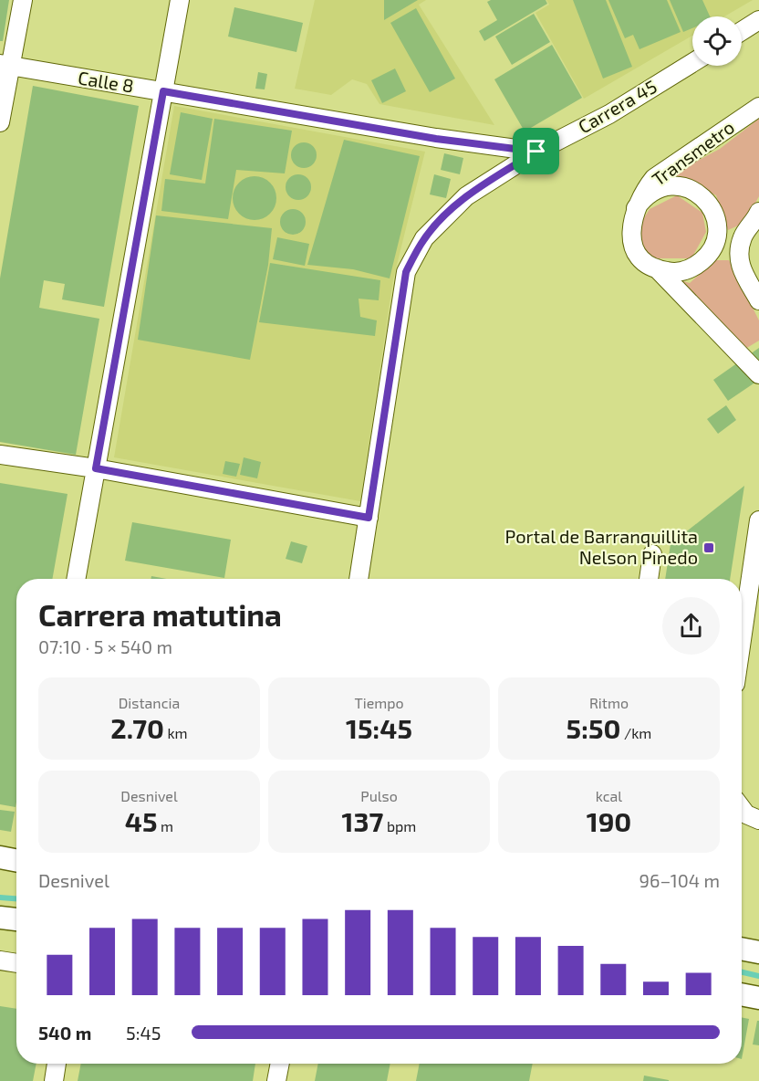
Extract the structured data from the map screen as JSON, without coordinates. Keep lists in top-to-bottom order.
{
  "streets": {
    "street": ["Calle 8", "Carrera 45", "Transmetro"]
  },
  "crossings": [
    ["Calle 8", "Carrera 45"]
  ],
  "places": {
    "transit": ["Portal de Barranquillita Nelson Pinedo"]
  },
  "page": {
    "heading": ["Carrera matutina", "07:10 · 5 × 540 m"],
    "stats": [
      ["Distancia", "2.70 km"],
      ["Tiempo", "15:45"],
      ["Ritmo", "5:50 /km"],
      ["Desnivel", "45 m"],
      ["Pulso", "137 bpm"],
      ["kcal", "190"]
    ],
    "chart": ["Desnivel", "96–104 m"],
    "list": [
      {
        "name": "540 m",
        "note": "5:45"
      }
    ]
  }
}
